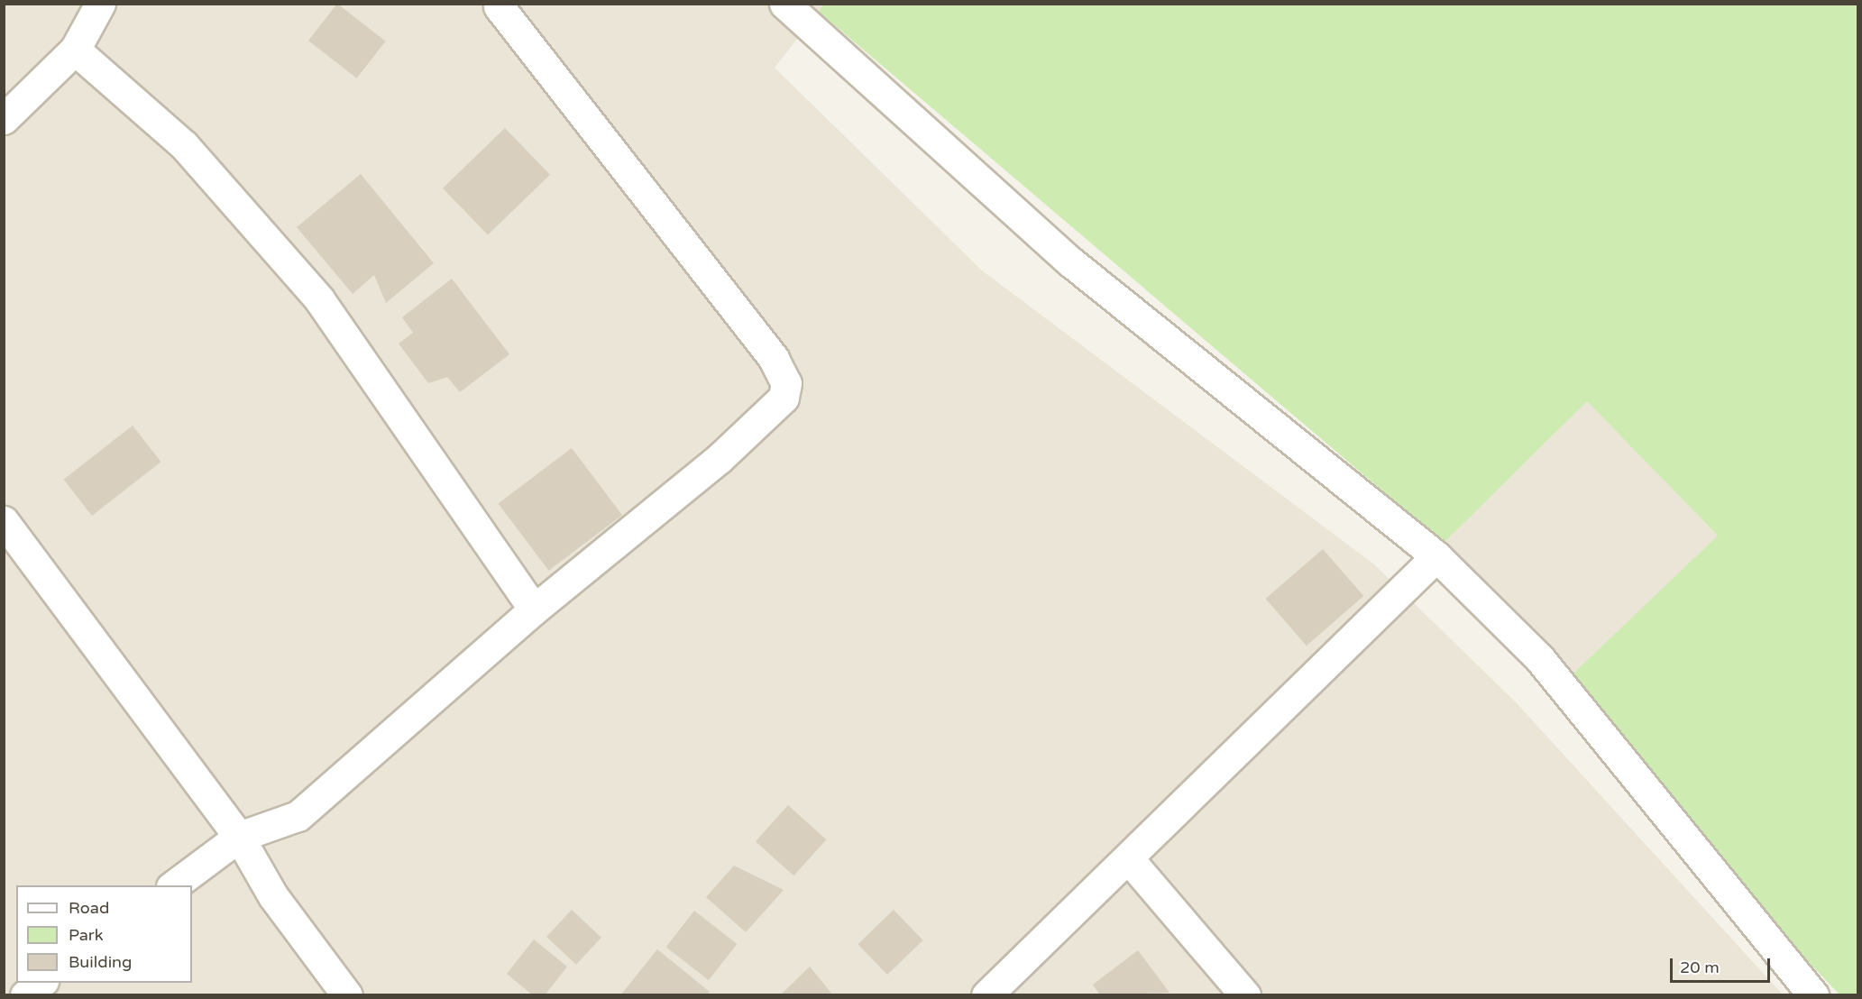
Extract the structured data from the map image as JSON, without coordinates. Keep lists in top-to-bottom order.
{
  "legend": ["Road", "Park", "Building"],
  "scale_bar": "20 m"
}
